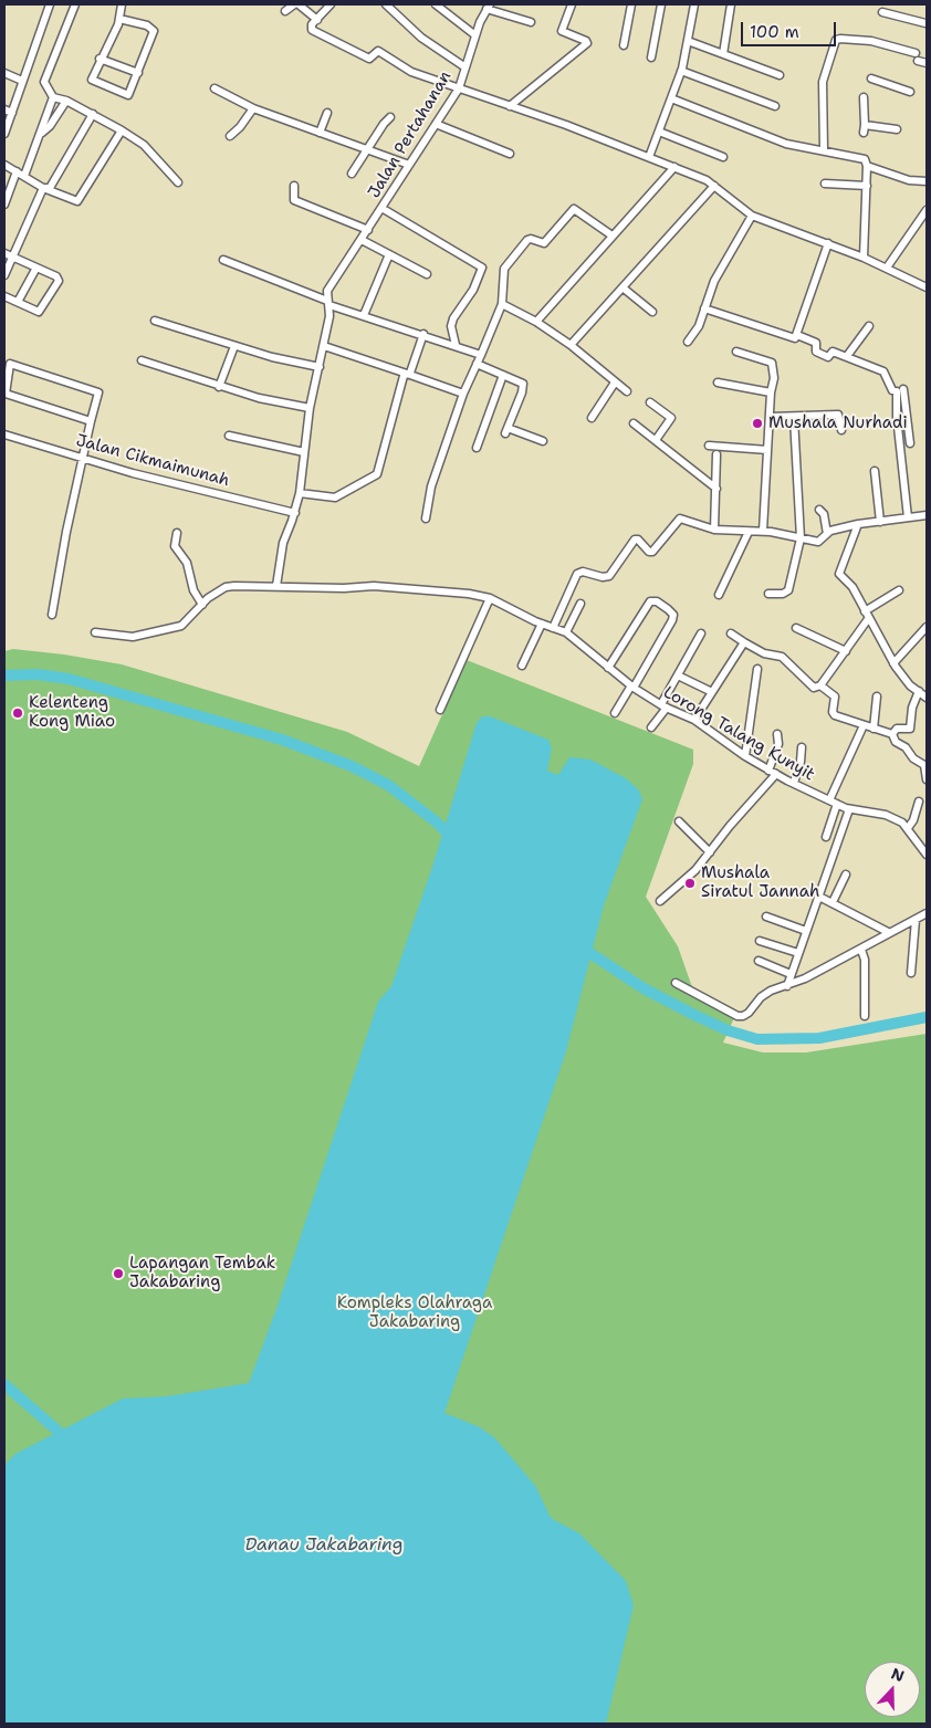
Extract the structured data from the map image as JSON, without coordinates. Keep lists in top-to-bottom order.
{
  "streets": {
    "street": ["Jalan Pertahanan", "Jalan Cikmaimunah", "Lorong Talang Kunyit"]
  },
  "crossings": [
    ["Jalan Pertahanan", "Jalan Cikmaimunah"]
  ],
  "water": ["Danau Jakabaring"],
  "parks": ["Kompleks Olahraga Jakabaring"],
  "places": [
    "Mushala Nurhadi",
    "Kelenteng Kong Miao",
    "Mushala Siratul Jannah",
    "Lapangan Tembak Jakabaring"
  ],
  "scale_bar": "100 m",
  "north": "top"
}
